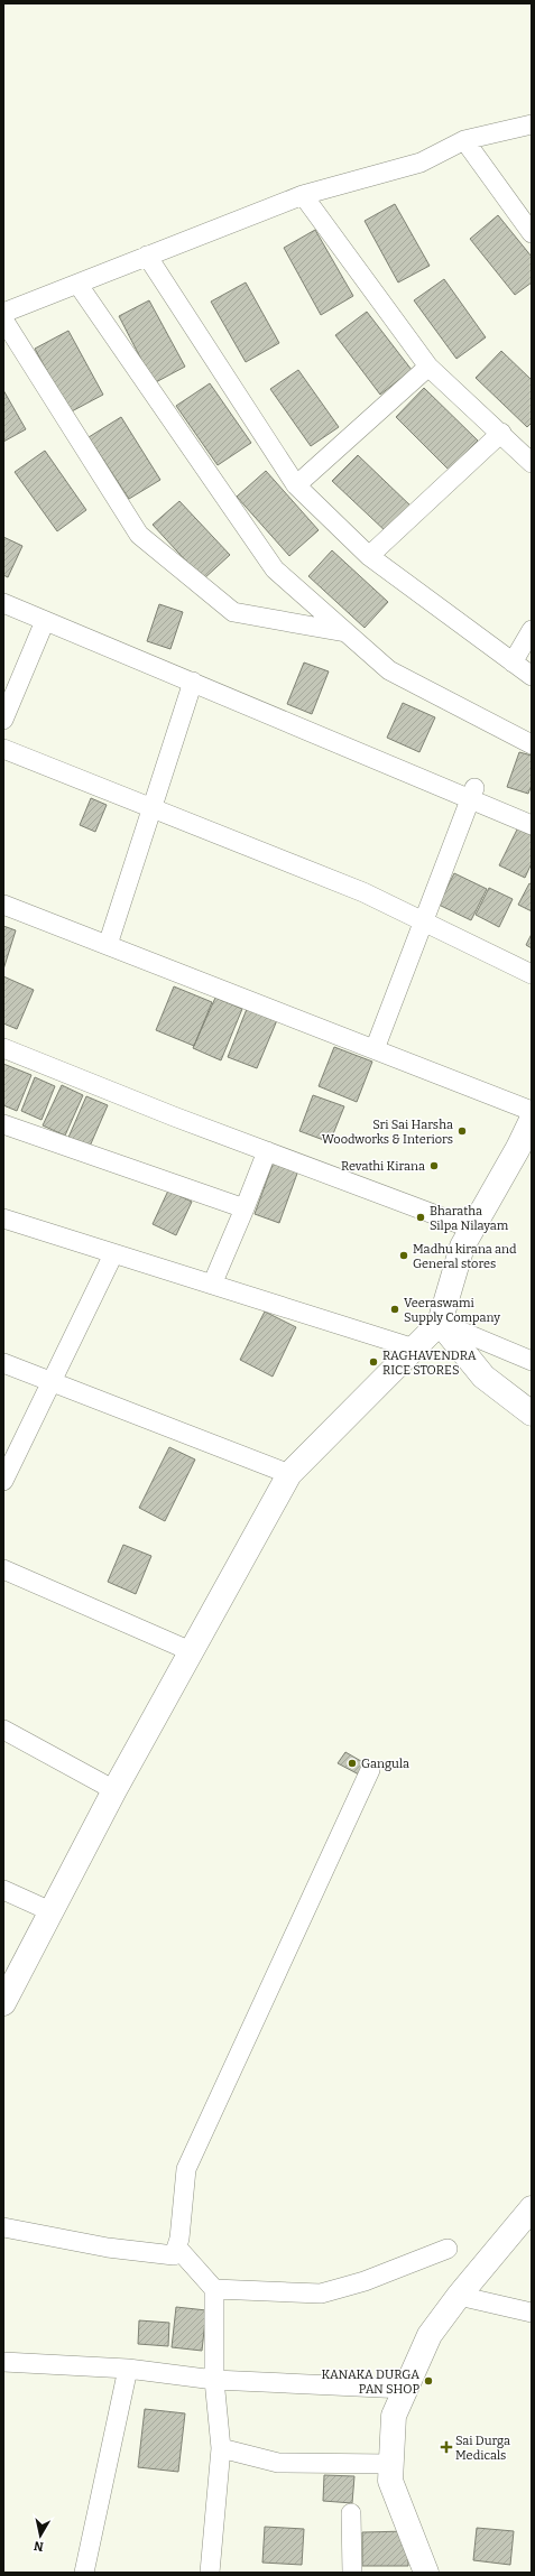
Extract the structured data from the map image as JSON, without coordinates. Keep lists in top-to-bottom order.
{
  "places": {
    "other": [
      "Sri Sai Harsha Woodworks & Interiors",
      "Revathi Kirana",
      "Bharatha Silpa Nilayam",
      "Madhu kirana and General stores",
      "Veeraswami Supply Company",
      "RAGHAVENDRA RICE STORES",
      "Gangula",
      "KANAKA DURGA PAN SHOP"
    ],
    "health": ["Sai Durga Medicals"]
  },
  "north": "bottom"
}
